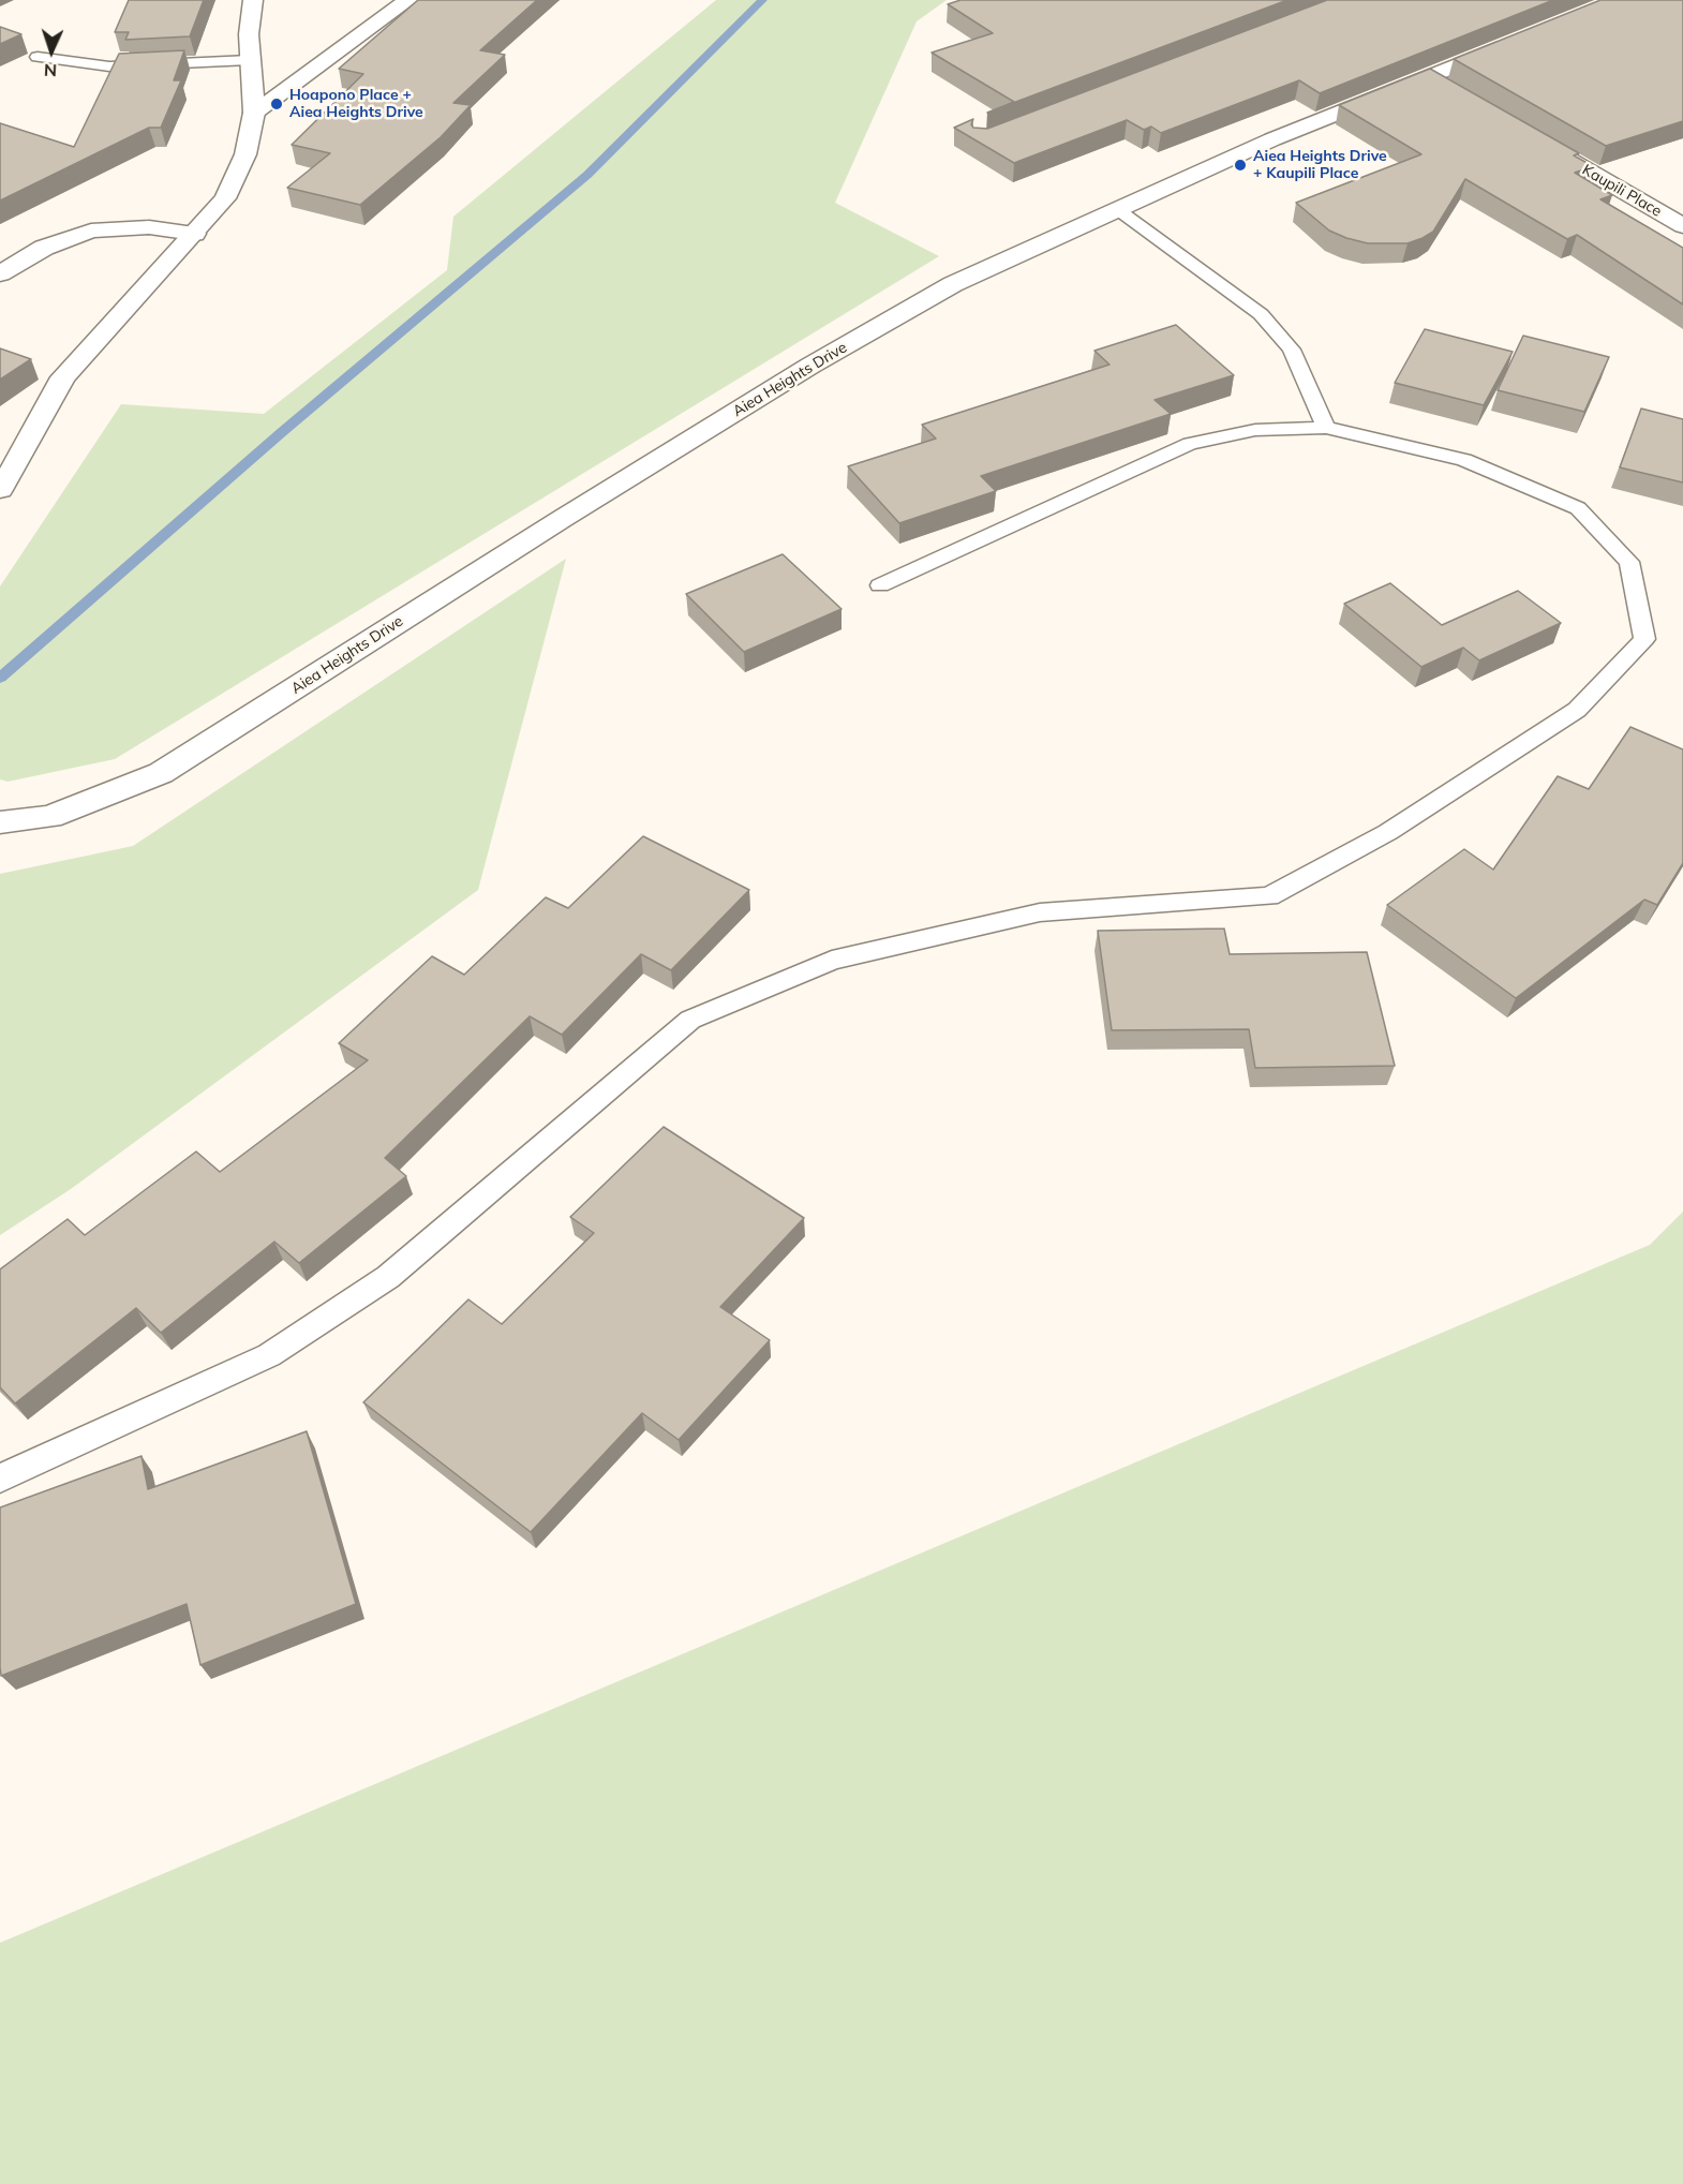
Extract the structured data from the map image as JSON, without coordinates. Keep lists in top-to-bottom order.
{
  "streets": {
    "street": ["Kaupili Place", "Aiea Heights Drive"]
  },
  "places": ["Hoapono Place + Aiea Heights Drive", "Aiea Heights Drive + Kaupili Place"],
  "north": "bottom"
}
